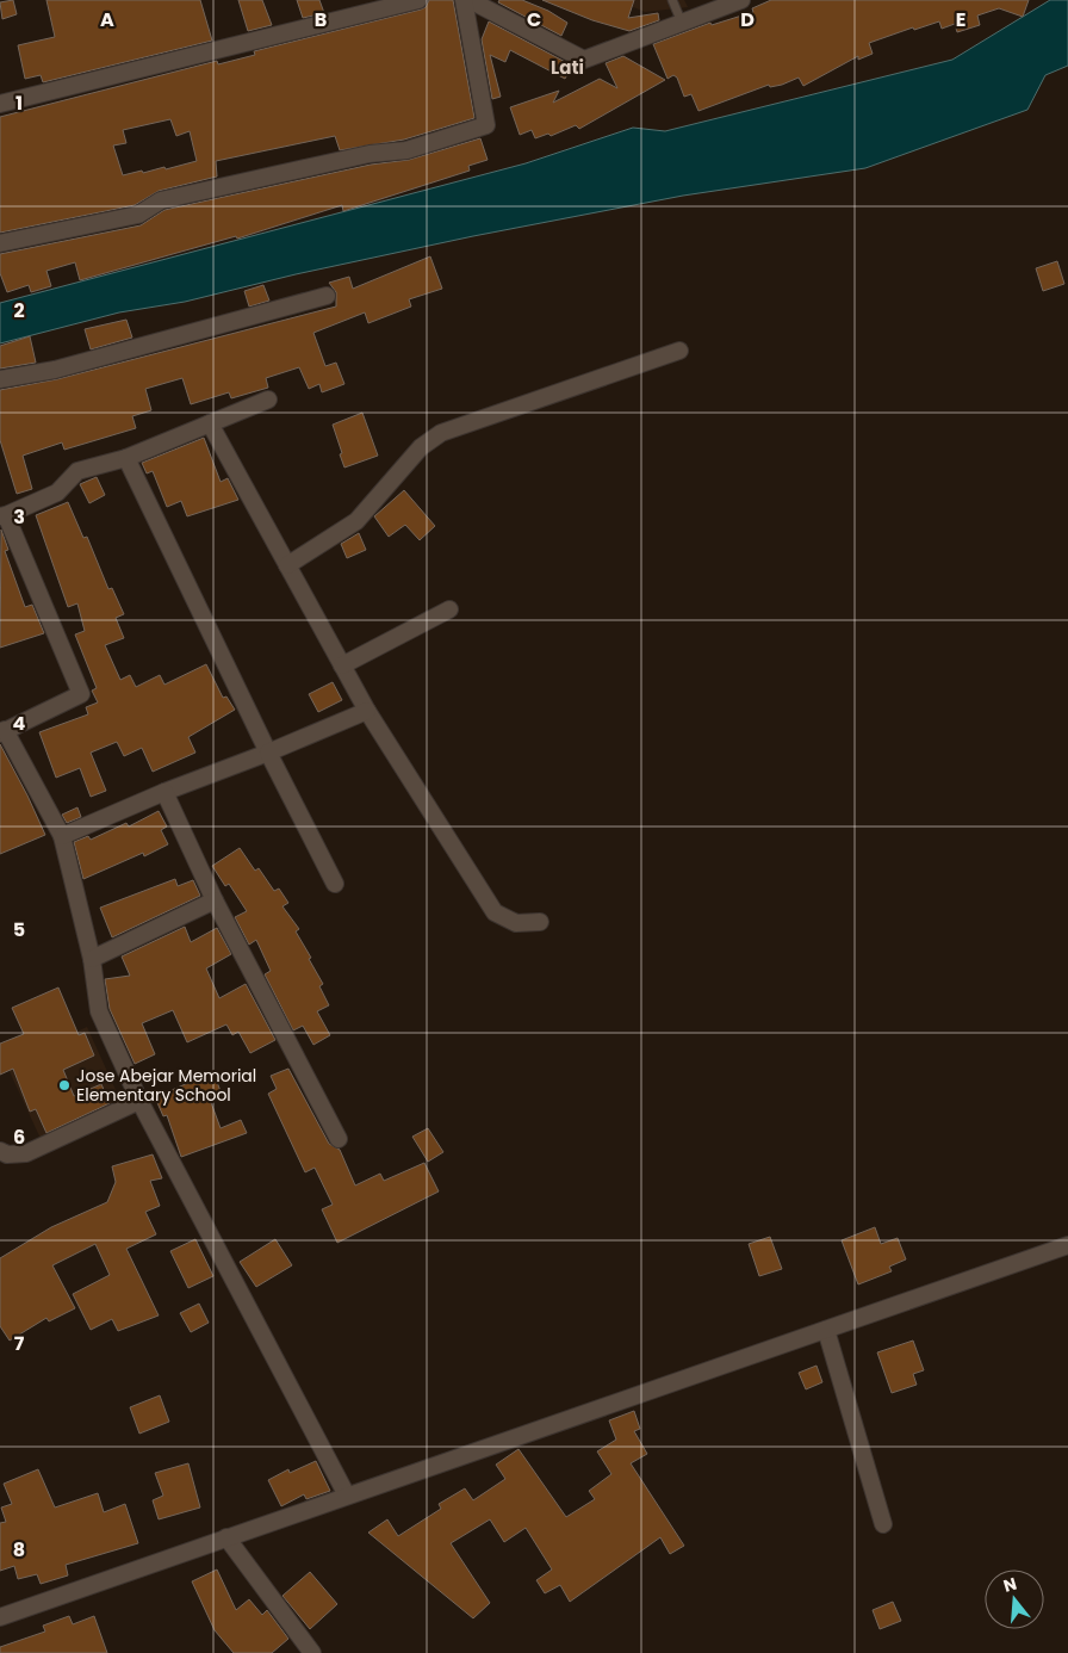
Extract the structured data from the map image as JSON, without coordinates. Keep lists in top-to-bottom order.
{
  "districts": ["Lati"],
  "places": ["Jose Abejar Memorial Elementary School"],
  "north": "top",
  "grid": {
    "columns": [
      "A",
      "B",
      "C",
      "D",
      "E"
    ],
    "rows": [
      "1",
      "2",
      "3",
      "4",
      "5",
      "6",
      "7",
      "8"
    ]
  }
}
